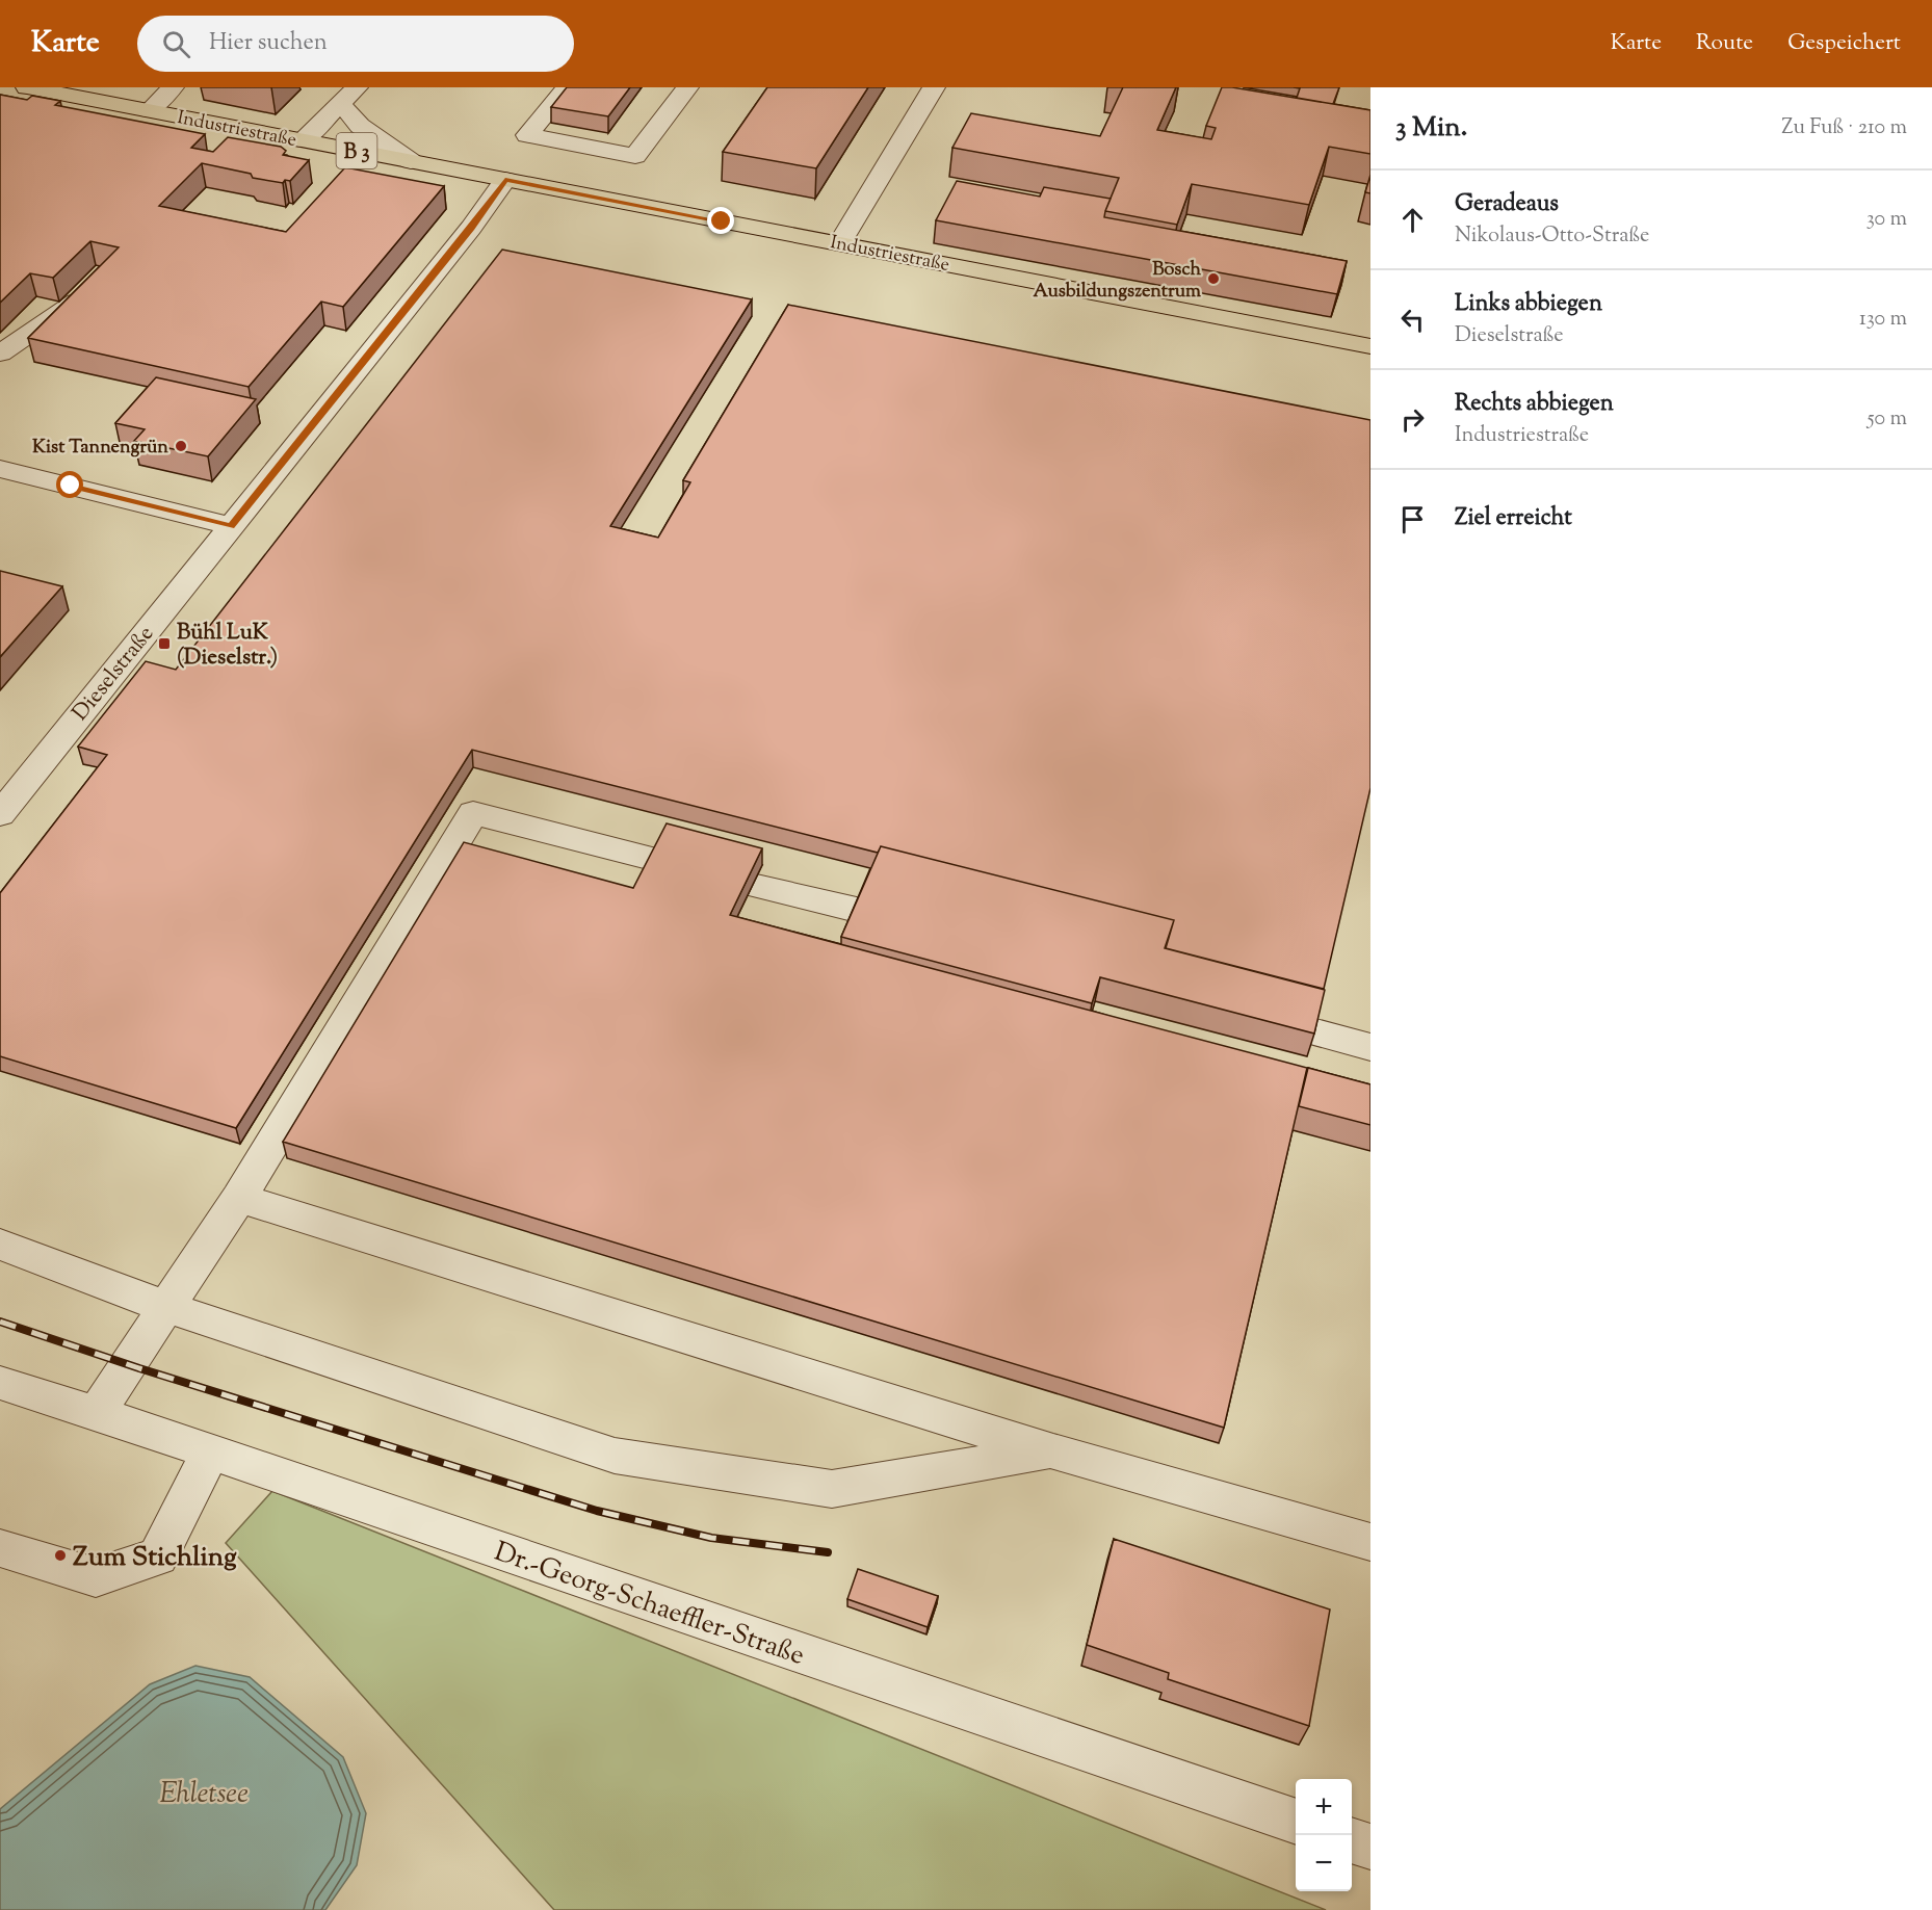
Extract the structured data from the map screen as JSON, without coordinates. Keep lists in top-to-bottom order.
{
  "streets": {
    "main road": ["Industriestraße", "B 3"],
    "street": ["Dieselstraße", "Dr.-Georg-Schaeffler-Straße"]
  },
  "crossings": [
    ["Industriestraße", "Dieselstraße"]
  ],
  "water": ["Ehletsee"],
  "places": {
    "other": ["Bosch Ausbildungszentrum", "Kist Tannengrün", "Zum Stichling"],
    "transit": ["Bühl LuK (Dieselstr.)"]
  },
  "page": {
    "header": "Karte",
    "search": "Hier suchen",
    "nav": ["Karte", "Route", "Gespeichert"],
    "heading": ["3 Min.", "Zu Fuß · 210 m"],
    "list": [
      ["Geradeaus", "Nikolaus-Otto-Straße", "30 m"],
      ["Links abbiegen", "Dieselstraße", "130 m"],
      ["Rechts abbiegen", "Industriestraße", "50 m"],
      "Ziel erreicht"
    ],
    "map_buttons": ["+", "−"]
  }
}
